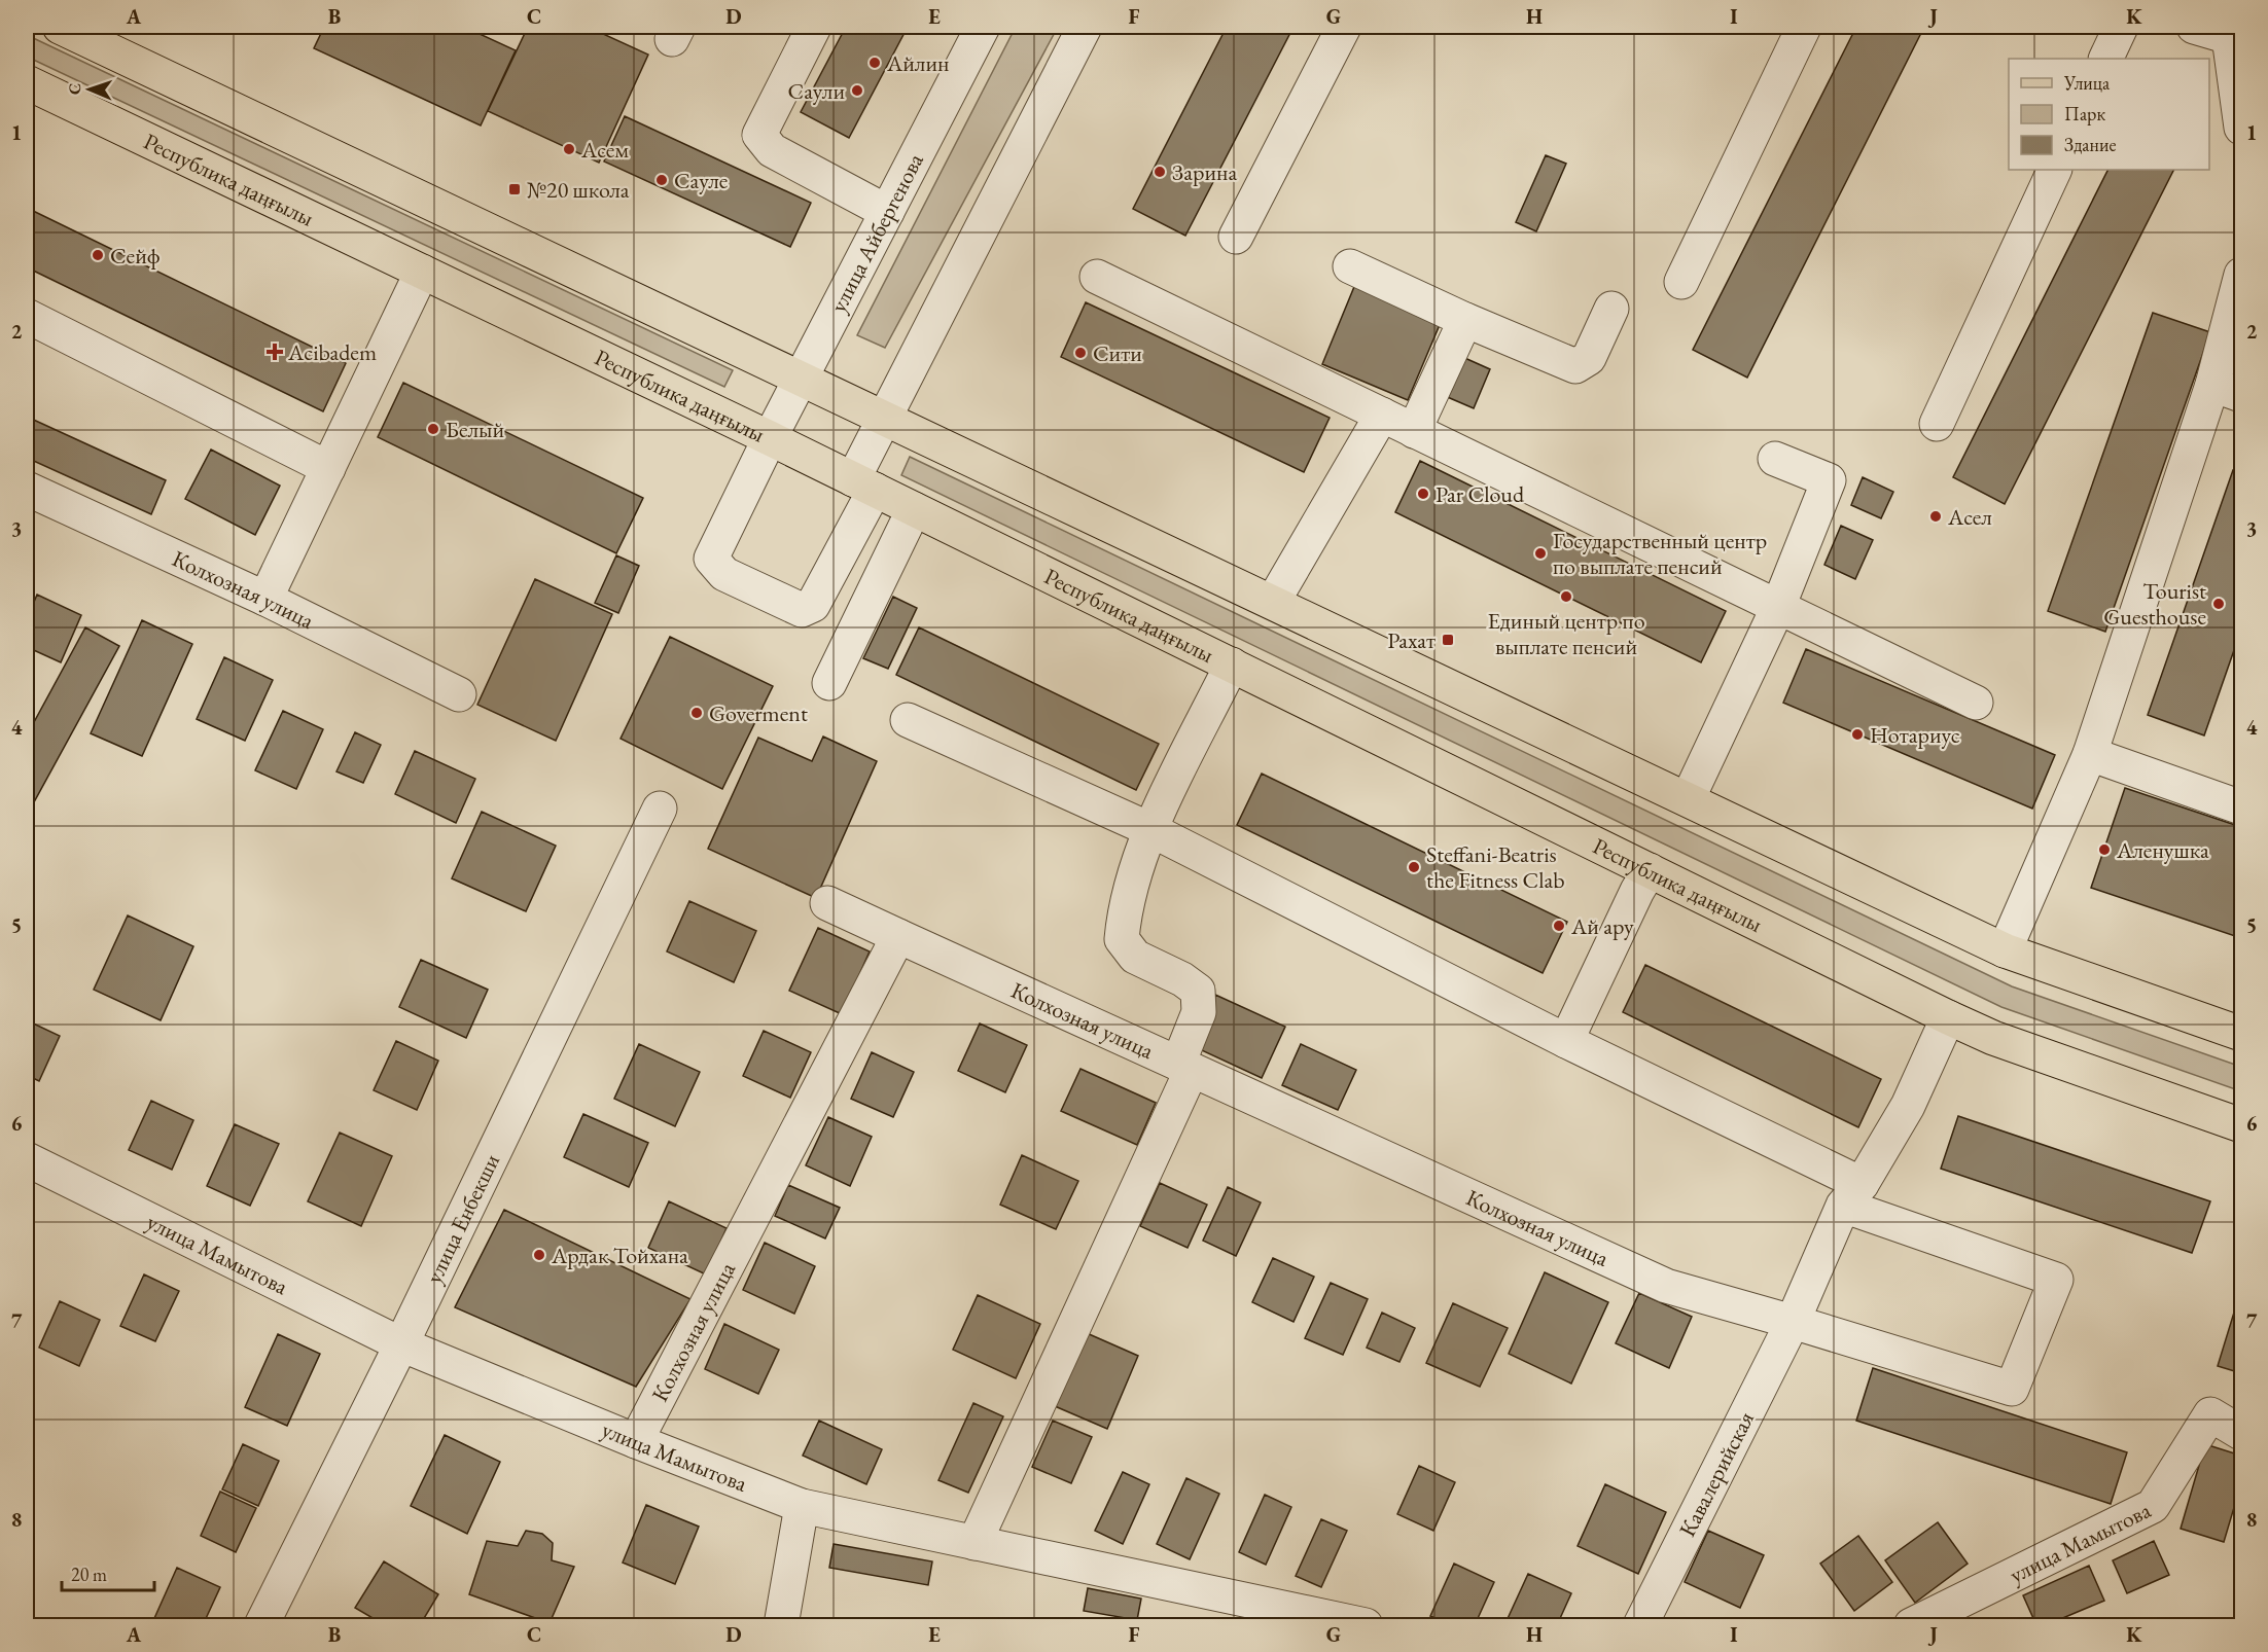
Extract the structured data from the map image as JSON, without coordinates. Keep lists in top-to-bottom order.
{
  "streets": {
    "main road": ["Республика даңғылы"],
    "street": [
      "улица Айбергенова",
      "Колхозная улица",
      "улица Енбекши",
      "улица Мамытова",
      "Кавалерийская"
    ]
  },
  "crossings": [
    ["Республика даңғылы", "улица Айбергенова"],
    ["Республика даңғылы", "Кавалерийская"],
    ["Колхозная улица", "улица Мамытова"],
    ["Колхозная улица", "Кавалерийская"],
    ["улица Енбекши", "улица Мамытова"]
  ],
  "places": {
    "other": [
      "Айлин",
      "Саули",
      "Асем",
      "Зарина",
      "Сауле",
      "Сейф",
      "Сити",
      "Белый",
      "Par Cloud",
      "Асел",
      "Государственный центр по выплате пенсий",
      "Единый центр по выплате пенсий",
      "Tourist Guesthouse",
      "Goverment",
      "Нотариус",
      "Аленушка",
      "Steffani-Beatris the Fitness Clab",
      "Ай ару",
      "Ардак Тойхана"
    ],
    "transit": ["№20 школа", "Рахат"],
    "health": ["Acibadem"]
  },
  "legend": ["Улица", "Парк", "Здание"],
  "scale_bar": "20 m",
  "north": "left",
  "grid": {
    "columns": [
      "A",
      "B",
      "C",
      "D",
      "E",
      "F",
      "G",
      "H",
      "I",
      "J",
      "K"
    ],
    "rows": [
      "1",
      "2",
      "3",
      "4",
      "5",
      "6",
      "7",
      "8"
    ]
  }
}
